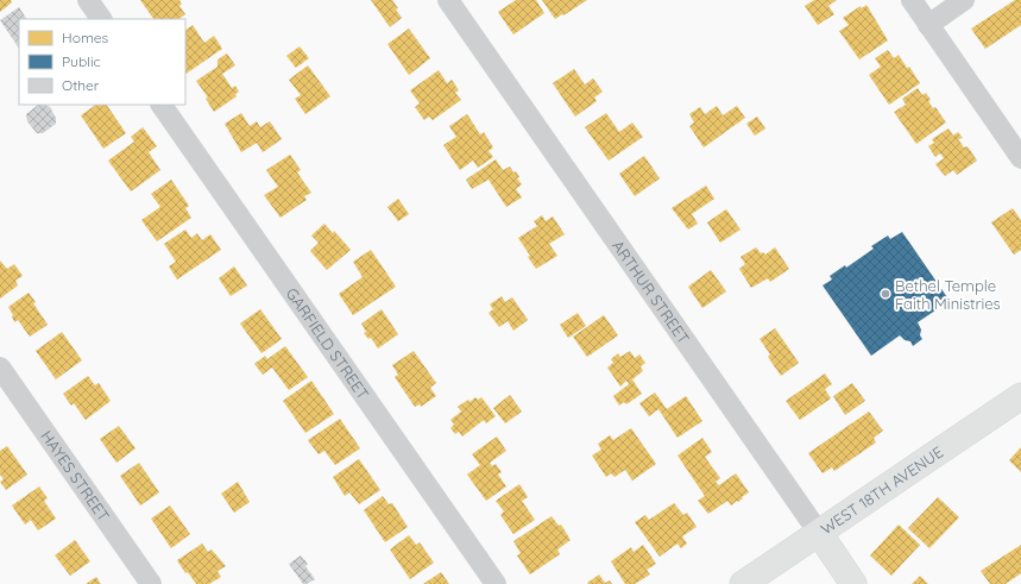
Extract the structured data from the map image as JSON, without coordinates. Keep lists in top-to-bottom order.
{
  "streets": {
    "main road": ["ARTHUR STREET", "WEST 18TH AVENUE"],
    "street": ["GARFIELD STREET", "HAYES STREET"]
  },
  "crossings": [
    ["ARTHUR STREET", "WEST 18TH AVENUE"]
  ],
  "places": ["Bethel Temple Faith Ministries"],
  "legend": ["Homes", "Public", "Other"]
}
